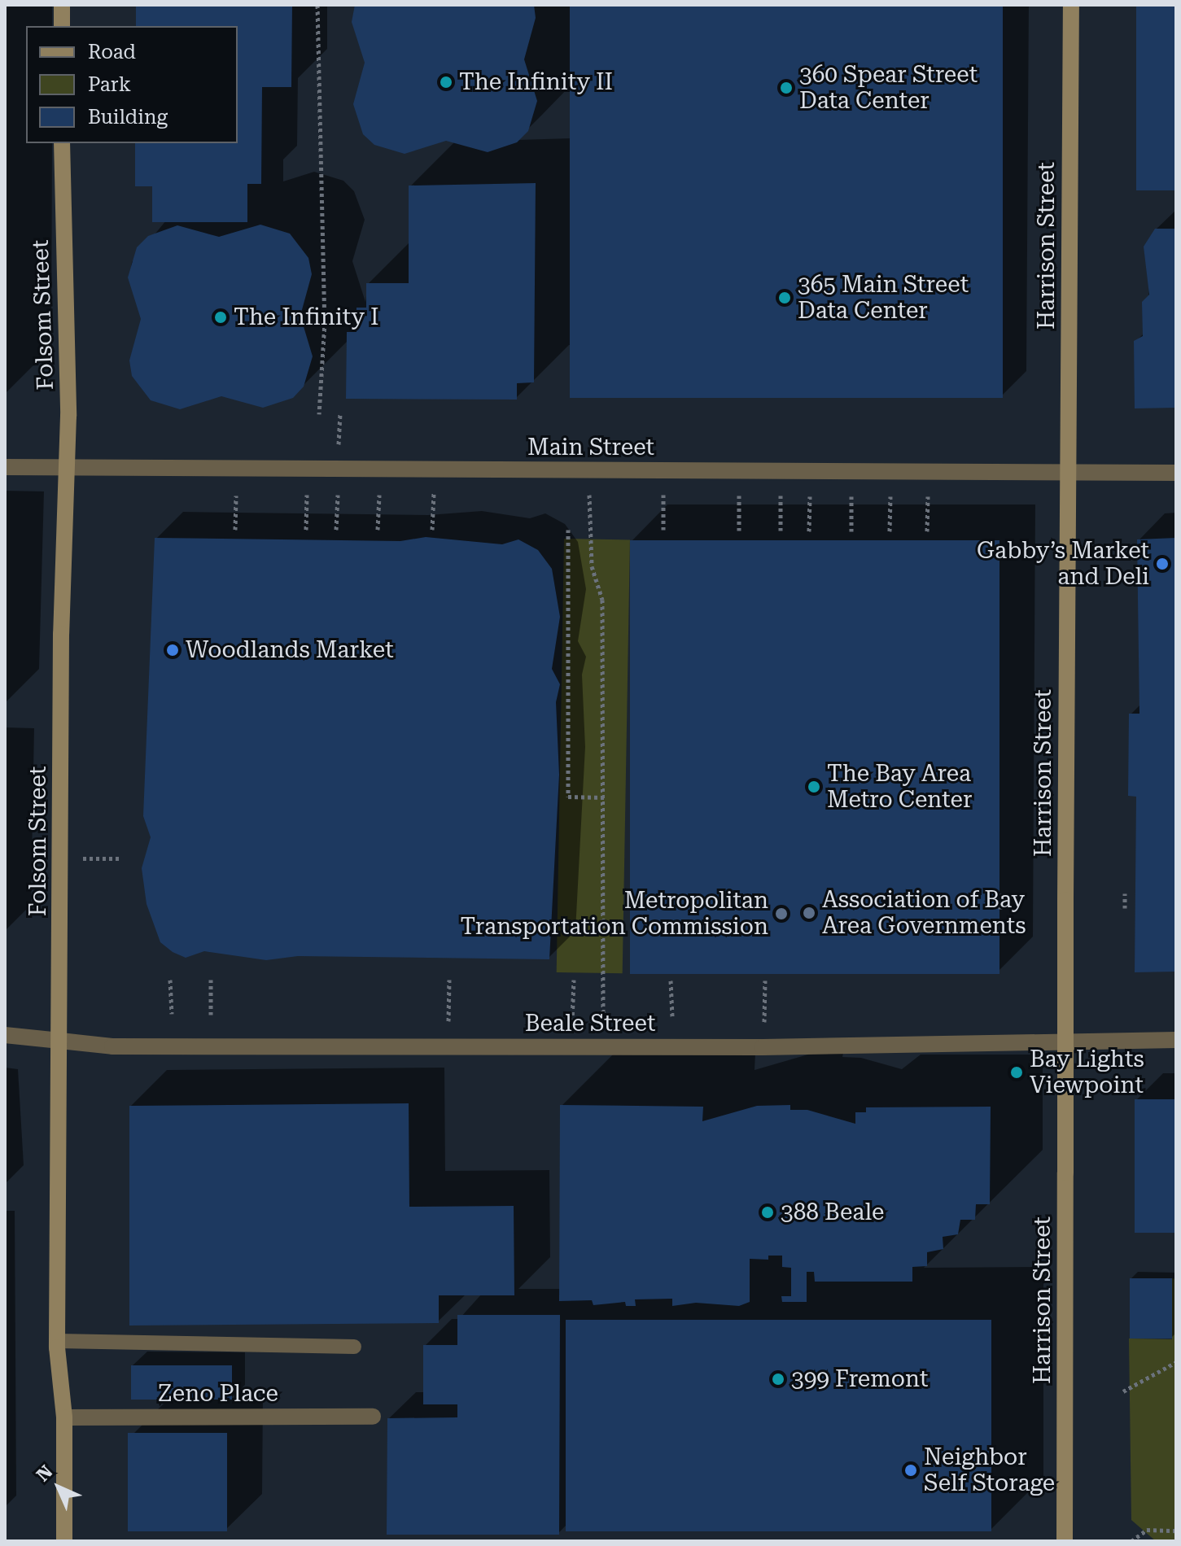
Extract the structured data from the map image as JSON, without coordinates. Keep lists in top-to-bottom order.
{
  "streets": {
    "main road": ["Harrison Street", "Folsom Street"],
    "street": ["Main Street", "Beale Street", "Zeno Place"]
  },
  "crossings": [
    ["Harrison Street", "Main Street"],
    ["Folsom Street", "Main Street"],
    ["Folsom Street", "Beale Street"],
    ["Folsom Street", "Zeno Place"]
  ],
  "places": [
    "The Infinity II",
    "360 Spear Street Data Center",
    "365 Main Street Data Center",
    "The Infinity I",
    "Gabby’s Market and Deli",
    "Woodlands Market",
    "The Bay Area Metro Center",
    "Association of Bay Area Governments",
    "Metropolitan Transportation Commission",
    "Bay Lights Viewpoint",
    "388 Beale",
    "399 Fremont",
    "Neighbor Self Storage"
  ],
  "legend": ["Road", "Park", "Building"],
  "north": "top left"
}
